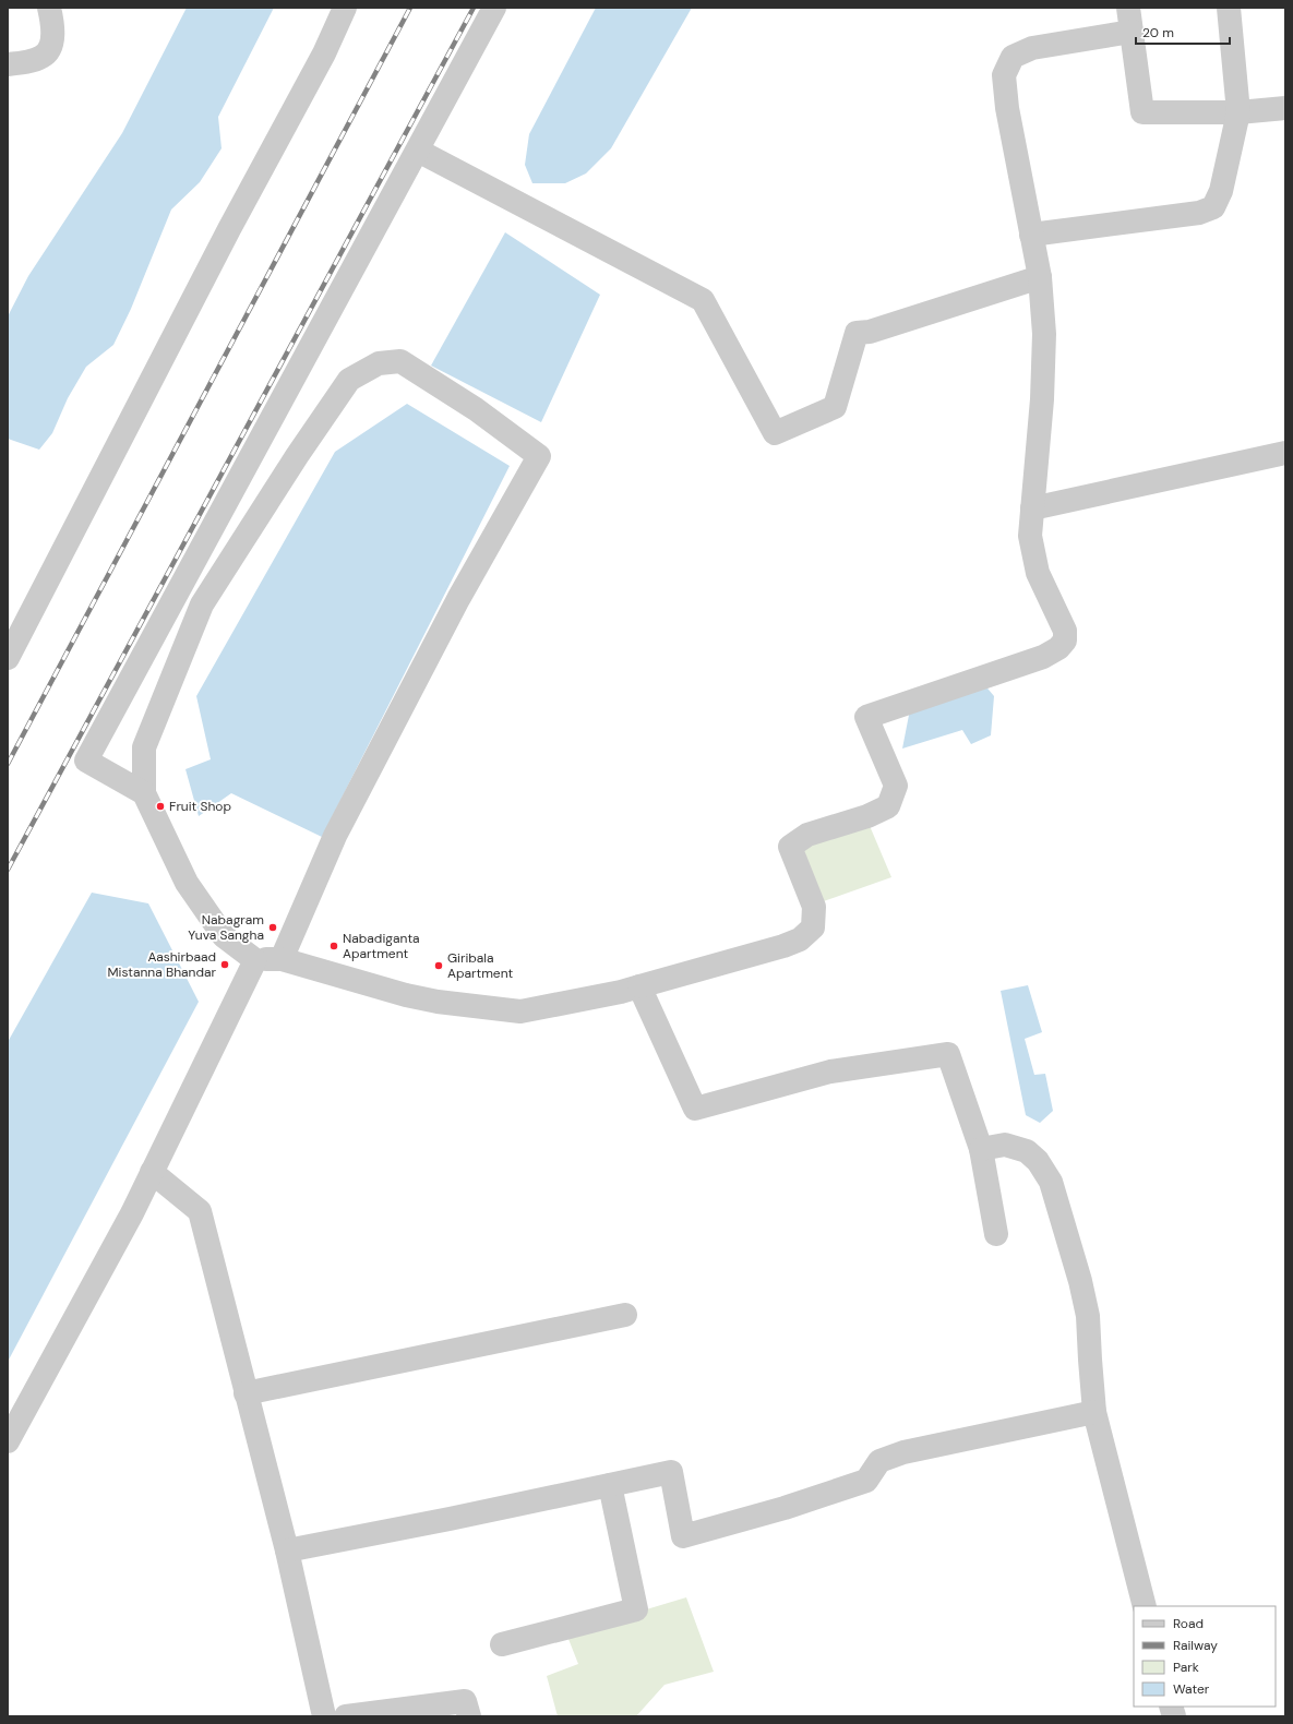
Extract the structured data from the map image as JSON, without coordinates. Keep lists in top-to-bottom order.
{
  "places": [
    "Fruit Shop",
    "Nabagram Yuva Sangha",
    "Nabadiganta Apartment",
    "Aashirbaad Mistanna Bhandar",
    "Giribala Apartment"
  ],
  "legend": [
    "Road",
    "Railway",
    "Park",
    "Water"
  ],
  "scale_bar": "20 m"
}
